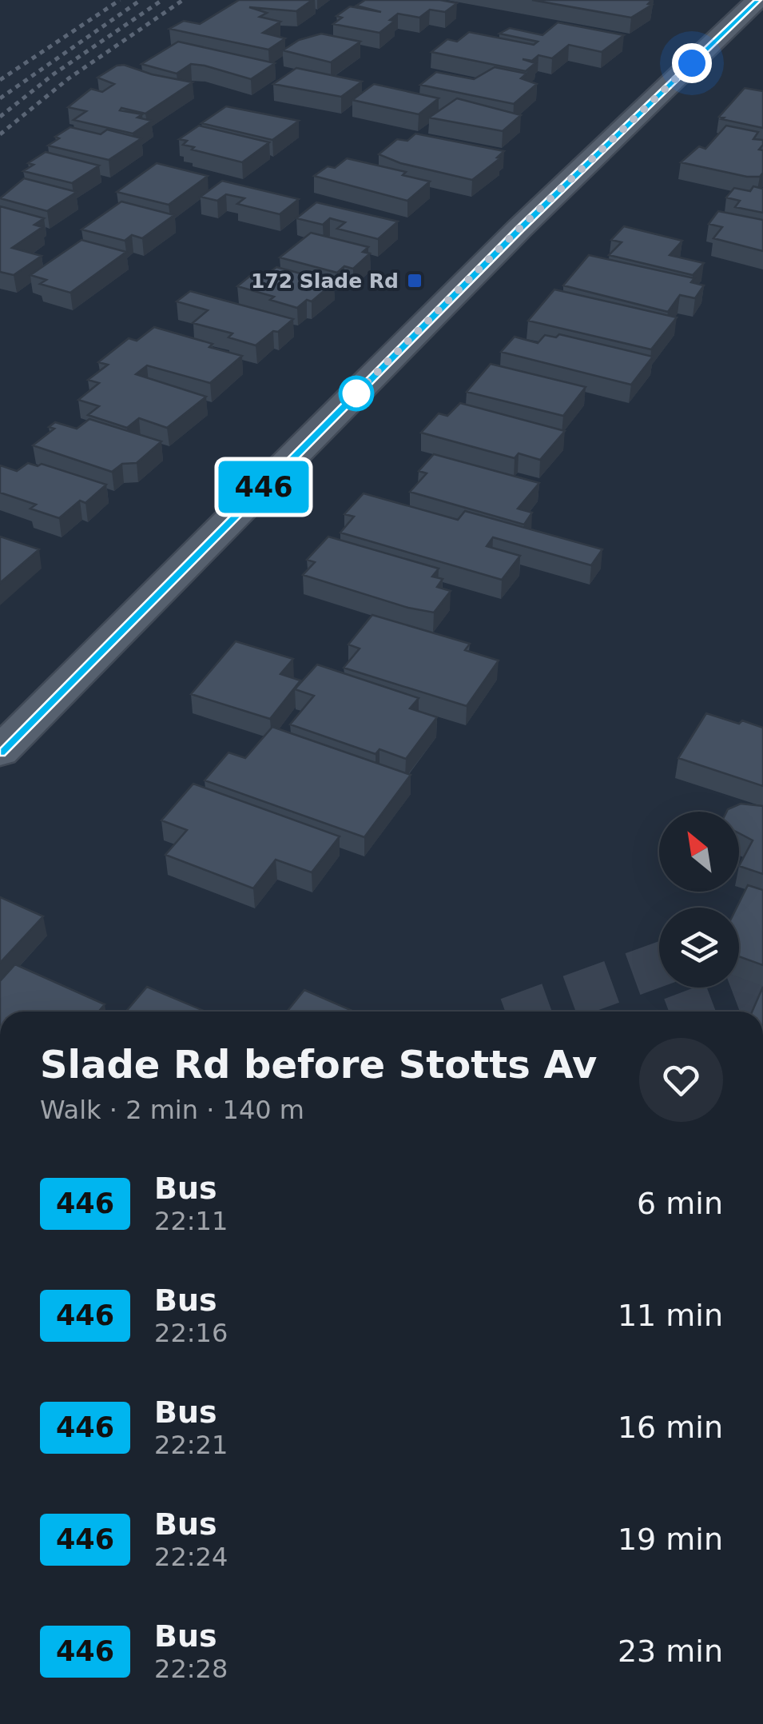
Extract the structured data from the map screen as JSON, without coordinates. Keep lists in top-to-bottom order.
{
  "places": {
    "transit": ["172 Slade Rd"]
  },
  "lines": ["bus line 446"],
  "north": "top left",
  "page": {
    "on_map": "446",
    "heading": ["Slade Rd before Stotts Av", "Walk · 2 min · 140 m"],
    "list": [
      {
        "mark": "446",
        "name": "Bus",
        "note": "22:11",
        "value": "6 min"
      },
      {
        "mark": "446",
        "name": "Bus",
        "note": "22:16",
        "value": "11 min"
      },
      {
        "mark": "446",
        "name": "Bus",
        "note": "22:21",
        "value": "16 min"
      },
      {
        "mark": "446",
        "name": "Bus",
        "note": "22:24",
        "value": "19 min"
      },
      {
        "mark": "446",
        "name": "Bus",
        "note": "22:28",
        "value": "23 min"
      }
    ]
  }
}
